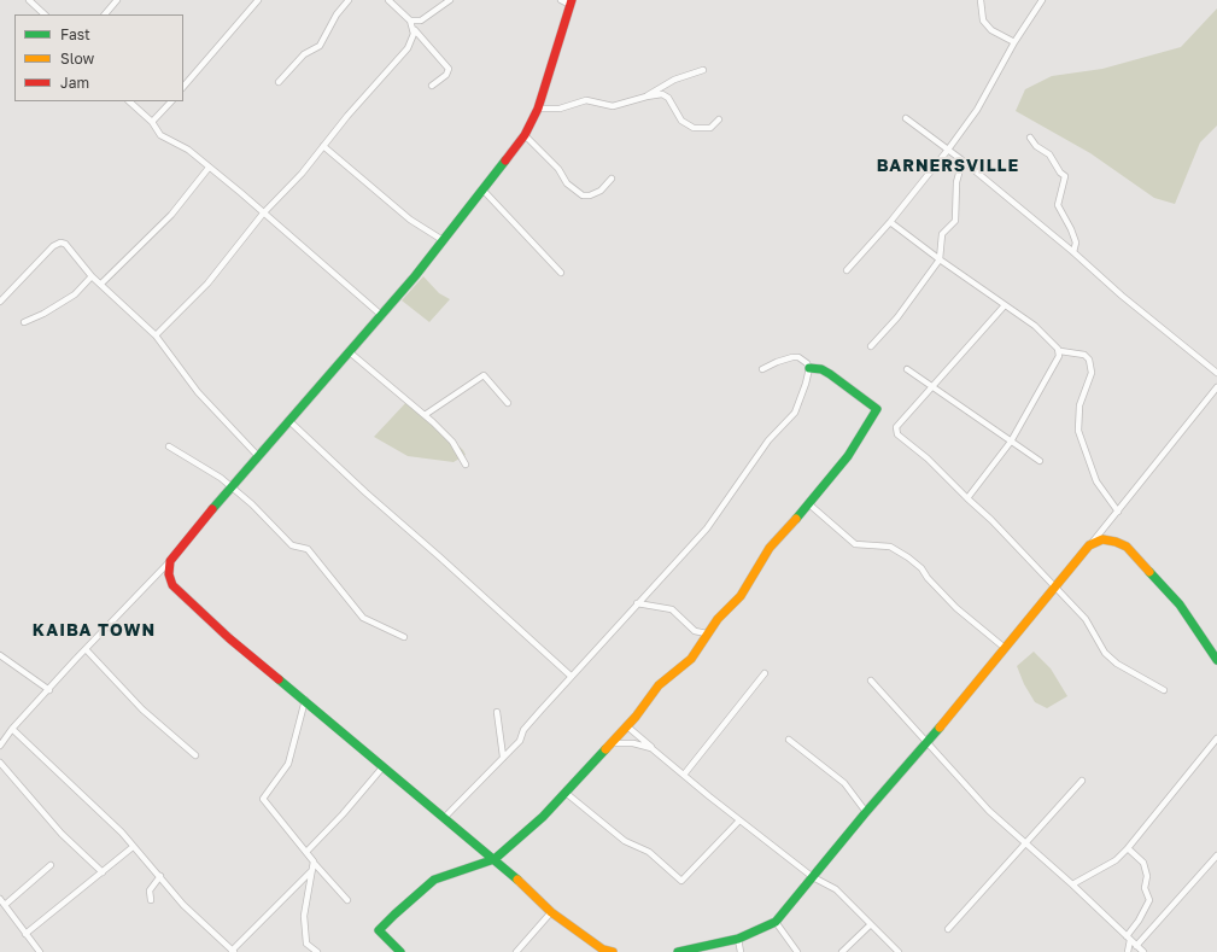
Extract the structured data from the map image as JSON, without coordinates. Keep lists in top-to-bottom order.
{
  "districts": ["BARNERSVILLE", "KAIBA TOWN"],
  "legend": ["Fast", "Slow", "Jam"]
}
